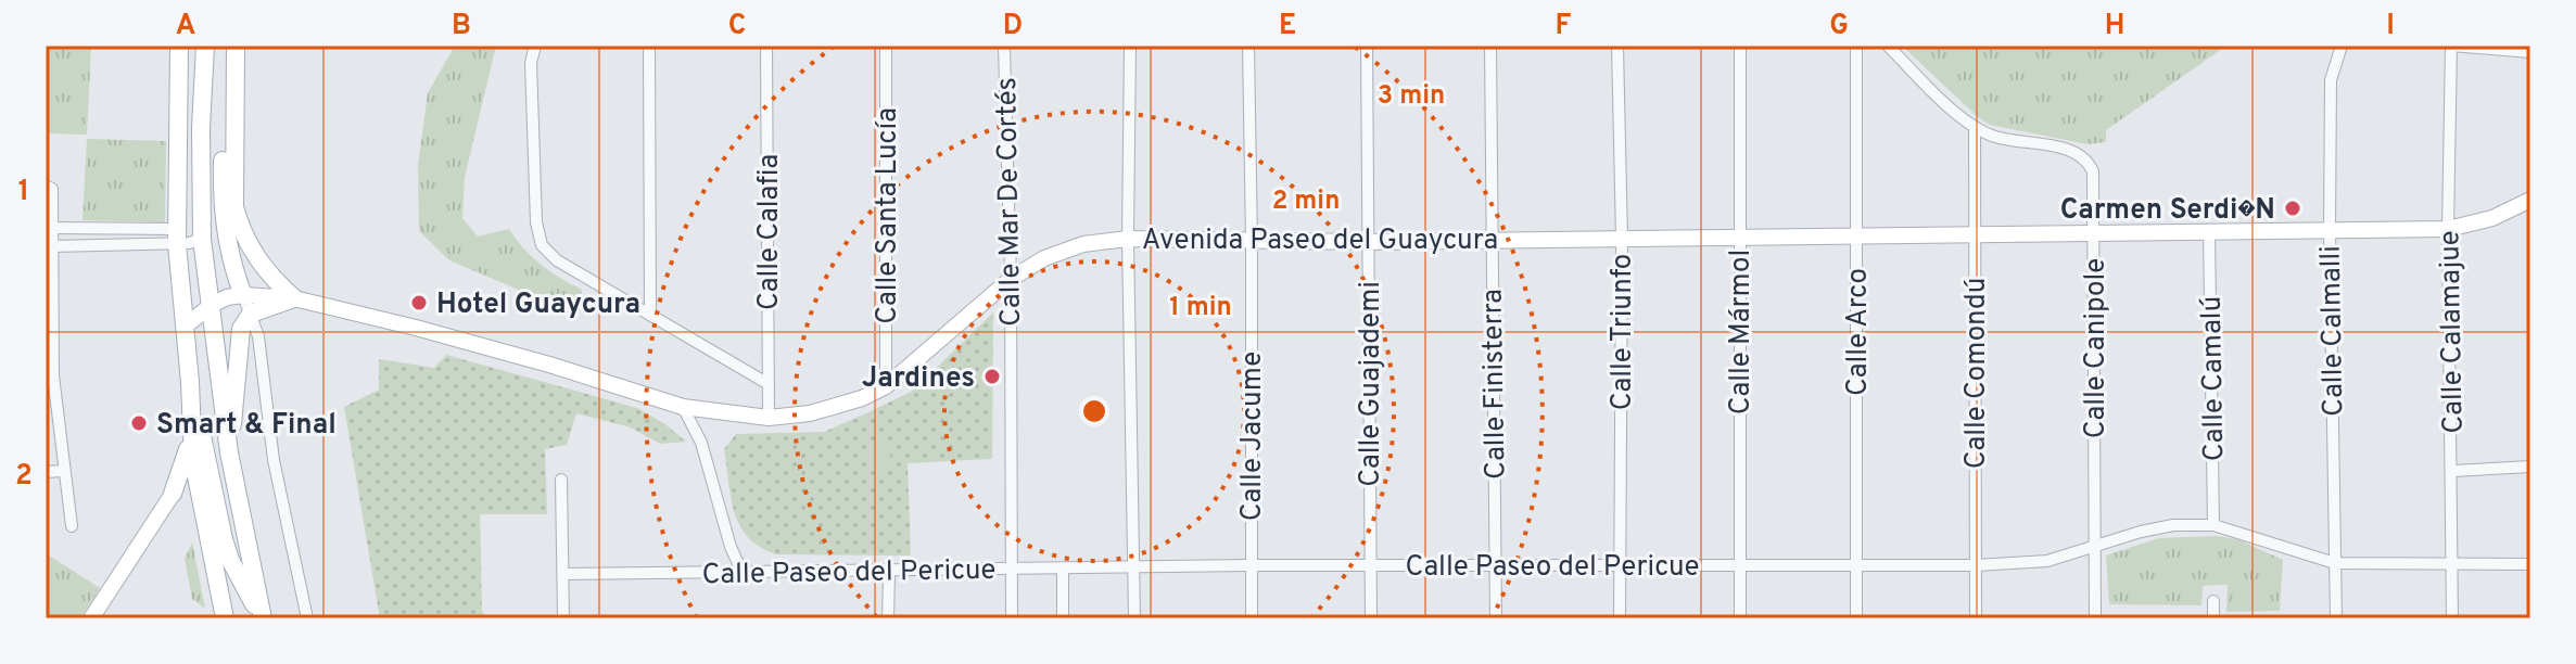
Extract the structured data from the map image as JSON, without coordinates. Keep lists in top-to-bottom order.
{
  "streets": {
    "street": [
      "Calle Mar De Cortés",
      "Calle Santa Lucía",
      "Calle Calafia",
      "Avenida Paseo del Guaycura",
      "Calle Calmalli",
      "Calle Triunfo",
      "Calle Mármol",
      "Calle Arco",
      "Calle Calamajue",
      "Calle Canipole",
      "Calle Comondú",
      "Calle Camalú",
      "Calle Guajademi",
      "Calle Finisterra",
      "Calle Jacume",
      "Calle Paseo del Pericue"
    ]
  },
  "crossings": [
    ["Calle Mar De Cortés", "Avenida Paseo del Guaycura"],
    ["Calle Mar De Cortés", "Calle Paseo del Pericue"],
    ["Calle Santa Lucía", "Avenida Paseo del Guaycura"],
    ["Calle Calafia", "Avenida Paseo del Guaycura"],
    ["Avenida Paseo del Guaycura", "Calle Calmalli"],
    ["Avenida Paseo del Guaycura", "Calle Triunfo"],
    ["Avenida Paseo del Guaycura", "Calle Mármol"],
    ["Avenida Paseo del Guaycura", "Calle Arco"],
    ["Avenida Paseo del Guaycura", "Calle Calamajue"],
    ["Avenida Paseo del Guaycura", "Calle Canipole"],
    ["Avenida Paseo del Guaycura", "Calle Comondú"],
    ["Avenida Paseo del Guaycura", "Calle Camalú"],
    ["Avenida Paseo del Guaycura", "Calle Guajademi"],
    ["Avenida Paseo del Guaycura", "Calle Finisterra"],
    ["Avenida Paseo del Guaycura", "Calle Jacume"],
    ["Calle Calmalli", "Calle Paseo del Pericue"],
    ["Calle Triunfo", "Calle Paseo del Pericue"],
    ["Calle Mármol", "Calle Paseo del Pericue"],
    ["Calle Arco", "Calle Paseo del Pericue"],
    ["Calle Calamajue", "Calle Paseo del Pericue"],
    ["Calle Canipole", "Calle Comondú"],
    ["Calle Canipole", "Calle Paseo del Pericue"],
    ["Calle Comondú", "Calle Paseo del Pericue"],
    ["Calle Camalú", "Calle Paseo del Pericue"],
    ["Calle Guajademi", "Calle Paseo del Pericue"],
    ["Calle Finisterra", "Calle Paseo del Pericue"],
    ["Calle Jacume", "Calle Paseo del Pericue"]
  ],
  "places": [
    "Carmen Serdi�N",
    "Hotel Guaycura",
    "Jardines",
    "Smart & Final"
  ],
  "grid": {
    "columns": [
      "A",
      "B",
      "C",
      "D",
      "E",
      "F",
      "G",
      "H",
      "I"
    ],
    "rows": ["1", "2"]
  },
  "rings": ["3 min", "2 min", "1 min"]
}
